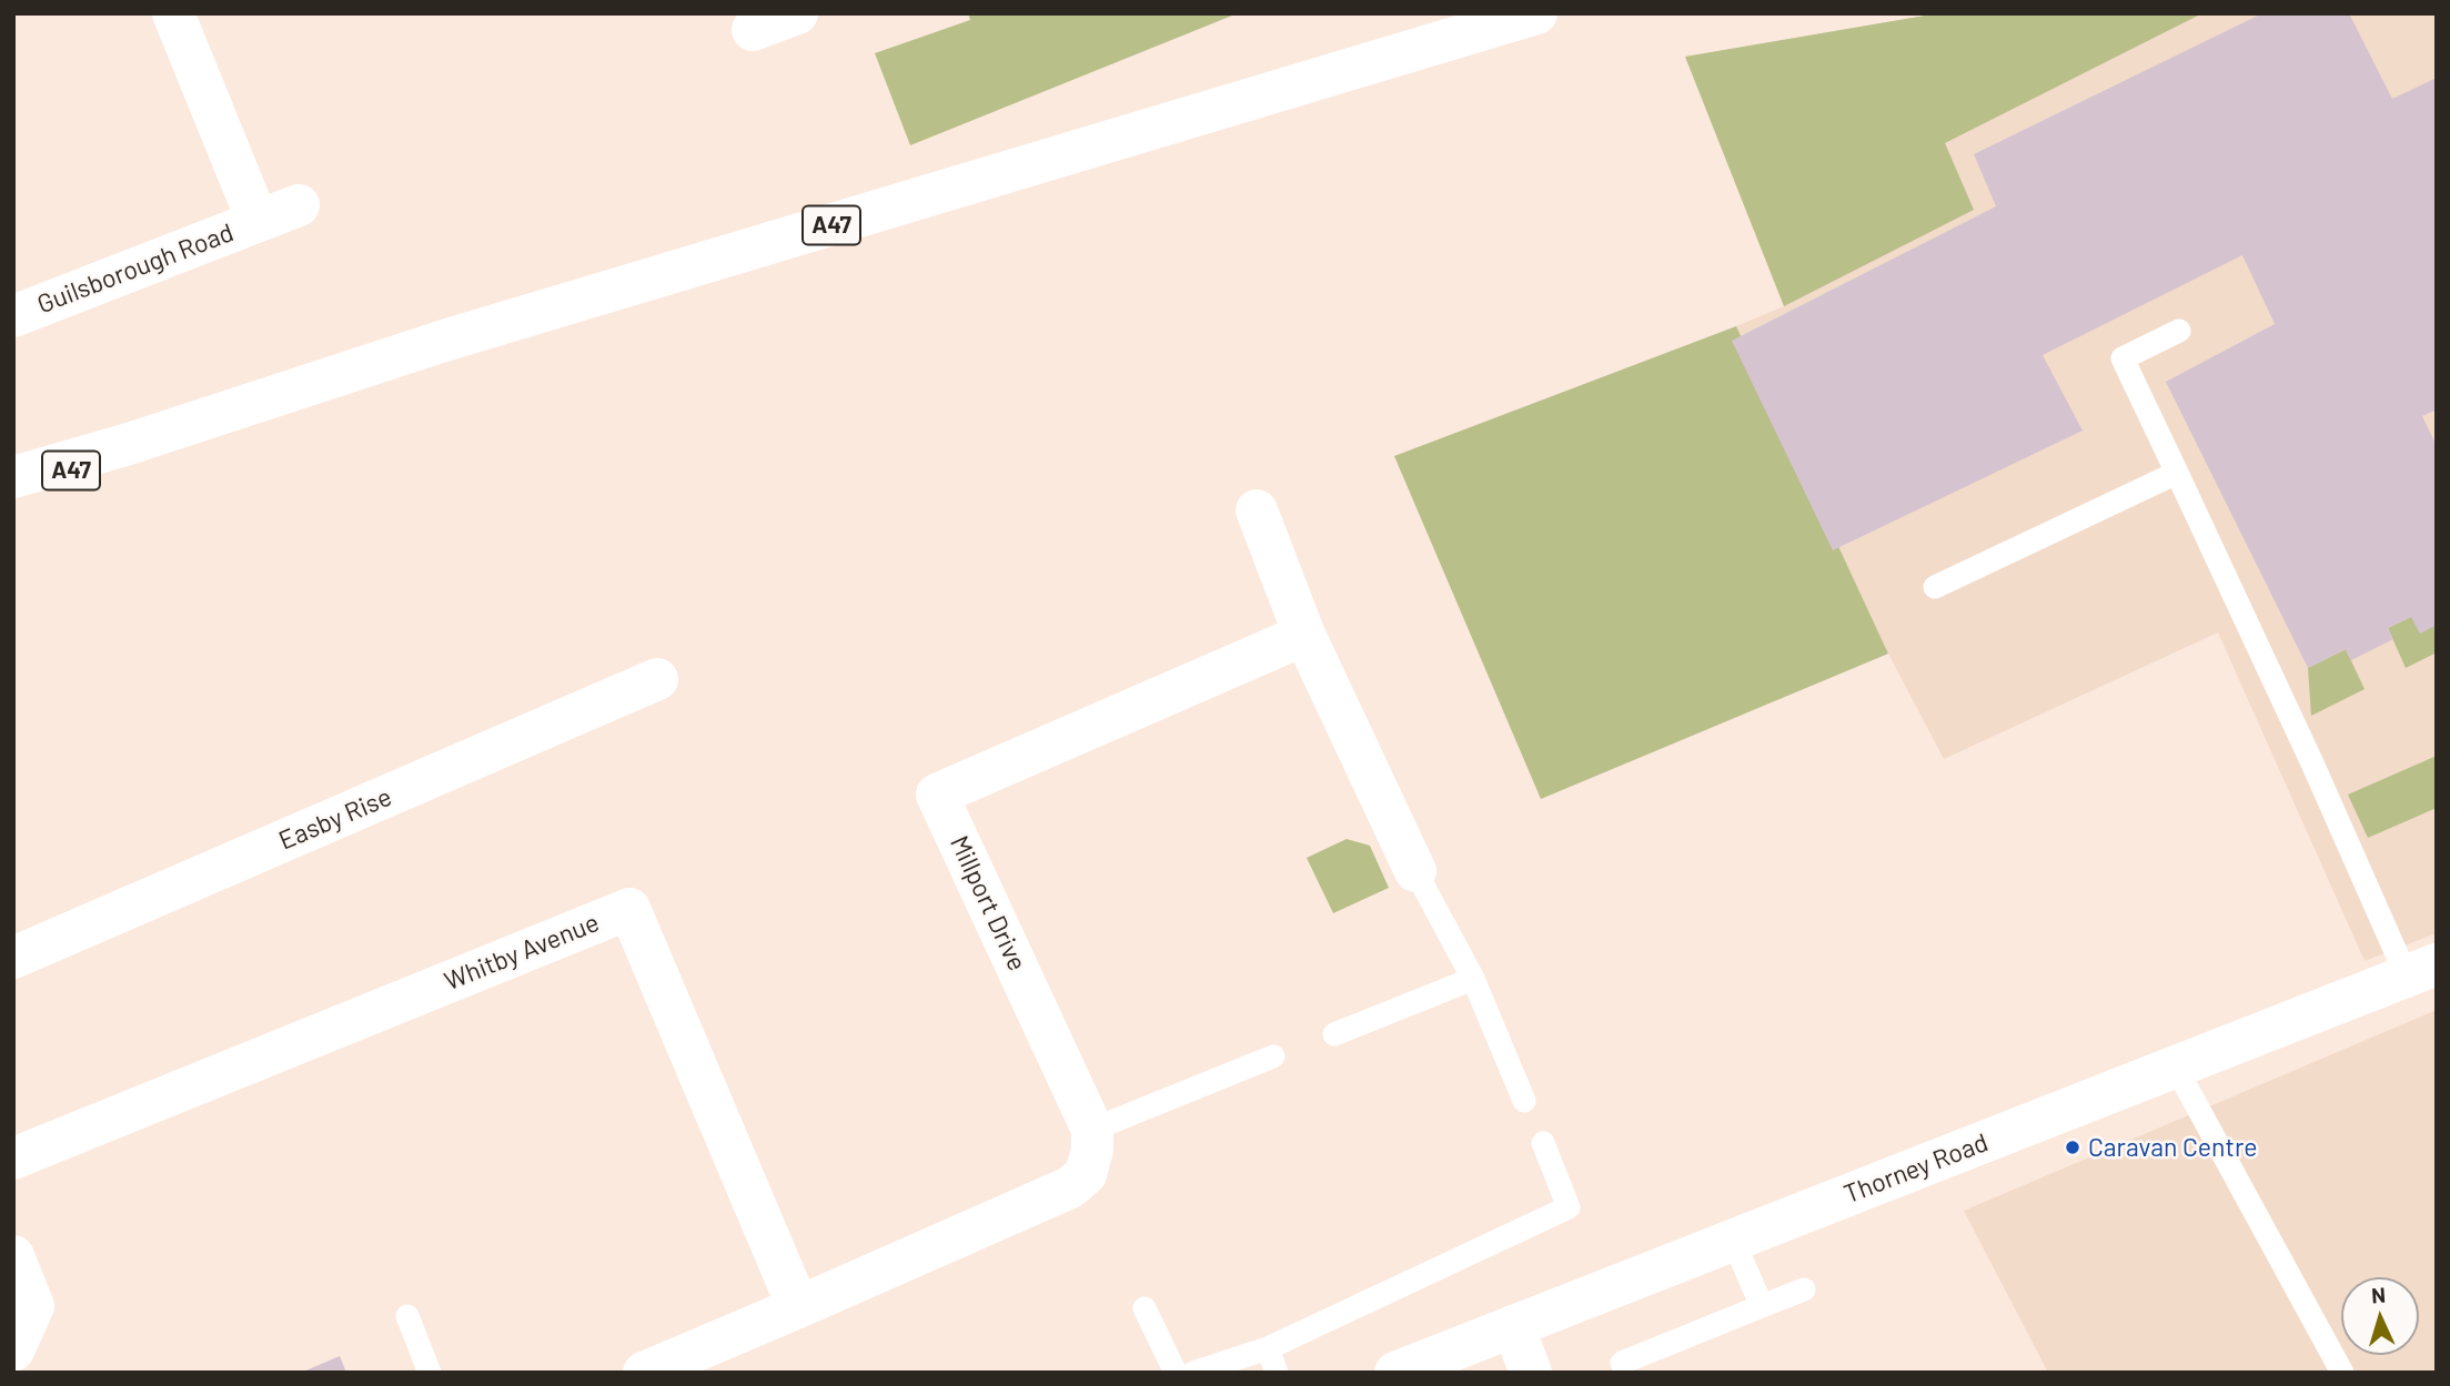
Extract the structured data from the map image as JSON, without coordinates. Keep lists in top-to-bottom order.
{
  "streets": {
    "main road": [
      "A47",
      "Guilsborough Road",
      "Easby Rise",
      "Millport Drive",
      "Whitby Avenue",
      "Thorney Road"
    ]
  },
  "places": ["Caravan Centre"],
  "north": "top"
}
